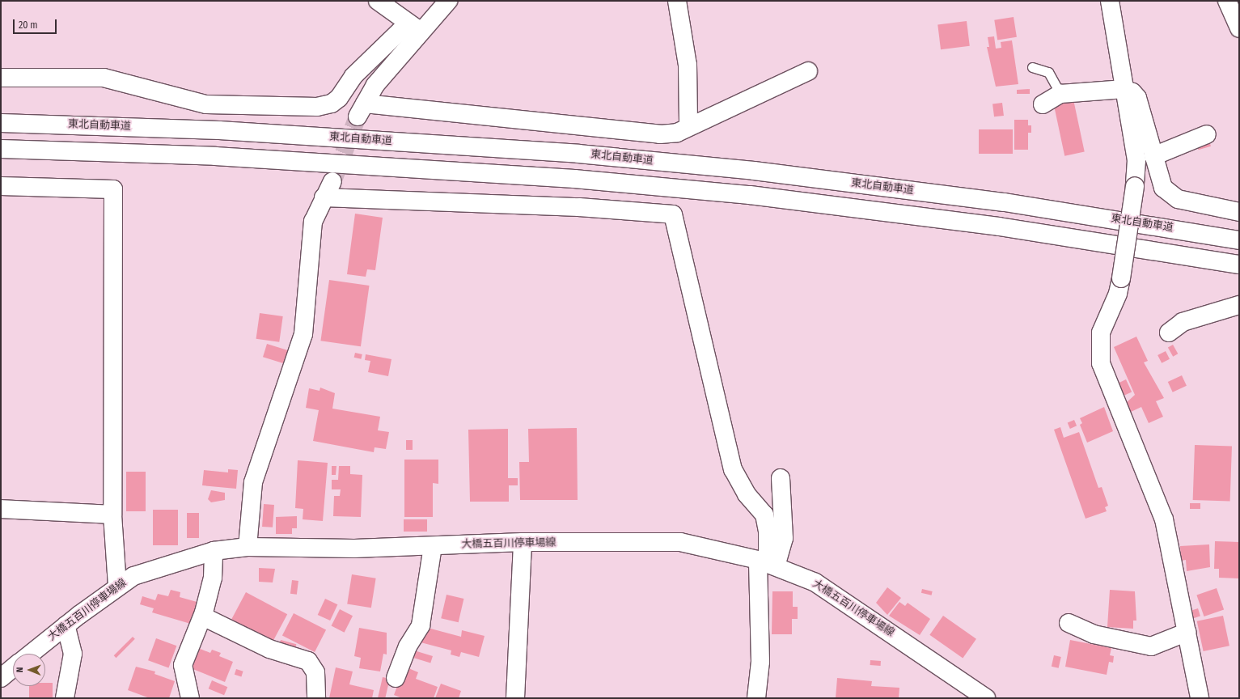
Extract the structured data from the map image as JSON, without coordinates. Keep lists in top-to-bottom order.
{
  "streets": {
    "main road": ["東北自動車道", "大橋五百川停車場線"]
  },
  "scale_bar": "20 m",
  "north": "left"
}
